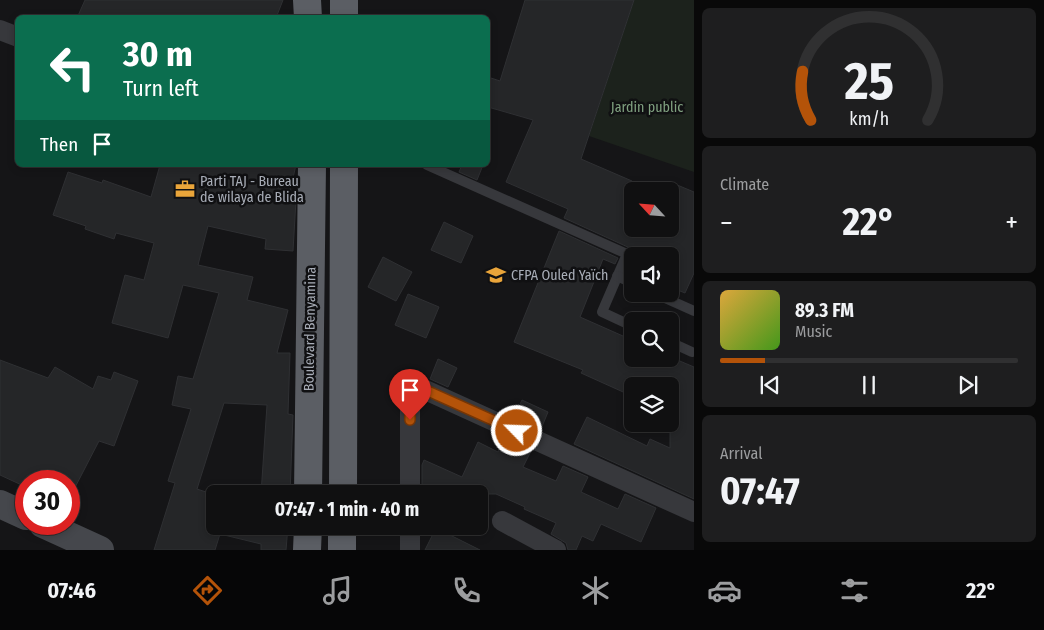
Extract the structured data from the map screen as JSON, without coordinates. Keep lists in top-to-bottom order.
{
  "streets": {
    "highway": ["Boulevard Benyamina"]
  },
  "parks": ["Jardin public"],
  "places": {
    "office": ["Parti TAJ - Bureau de wilaya de Blida"],
    "school or university": ["CFPA Ouled Yaïch"]
  },
  "north": "top left",
  "page": {
    "turn": ["30 m", "Turn left"],
    "then": "Then",
    "tile": [
      "Climate",
      ["Arrival", "07:47"]
    ],
    "heat": ["−", "22°", "+"],
    "song": ["89.3 FM", "Music"],
    "limit": "30",
    "trip": "07:47 · 1 min · 40 m",
    "tabs": ["07:46", "22°"],
    "gauge": ["25", "km/h"]
  }
}
